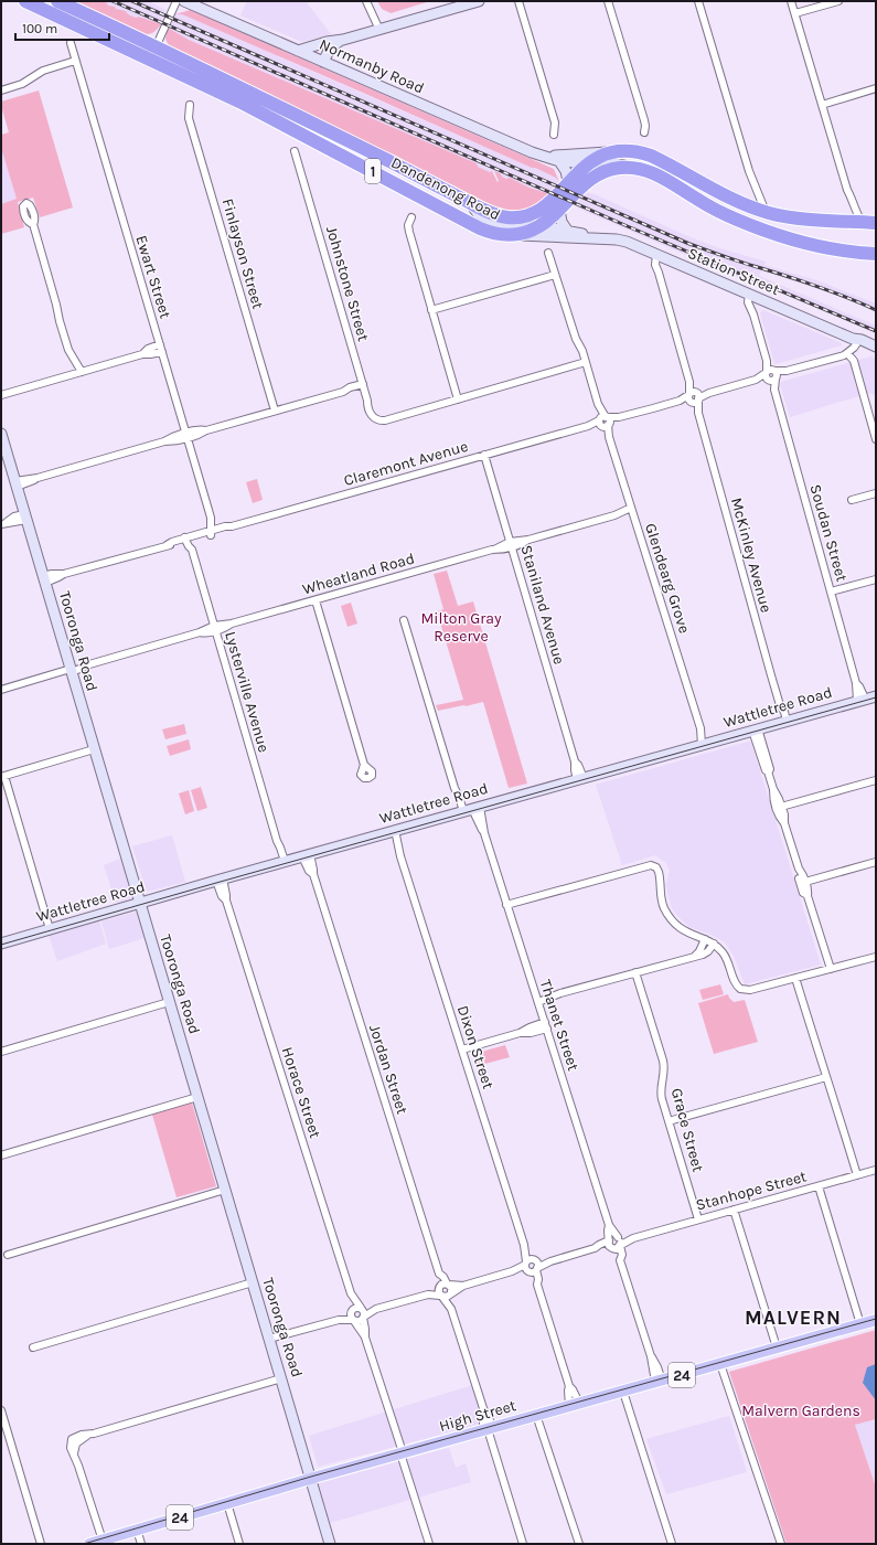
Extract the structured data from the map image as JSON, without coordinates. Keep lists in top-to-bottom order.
{
  "streets": {
    "highway": ["1", "Dandenong Road"],
    "main road": [
      "Normanby Road",
      "Station Street",
      "Tooronga Road",
      "Wattletree Road",
      "24",
      "High Street"
    ],
    "street": [
      "Finlayson Street",
      "Ewart Street",
      "Johnstone Street",
      "Claremont Avenue",
      "Soudan Street",
      "McKinley Avenue",
      "Wheatland Road",
      "Glendearg Grove",
      "Staniland Avenue",
      "Lysterville Avenue",
      "Thanet Street",
      "Dixon Street",
      "Jordan Street",
      "Horace Street",
      "Grace Street",
      "Stanhope Street"
    ]
  },
  "crossings": [
    ["Normanby Road", "Dandenong Road"],
    ["Dandenong Road", "Station Street"],
    ["Ewart Street", "Claremont Avenue"],
    ["Claremont Avenue", "Glendearg Grove"],
    ["Claremont Avenue", "Staniland Avenue"],
    ["Claremont Avenue", "Tooronga Road"],
    ["Claremont Avenue", "Lysterville Avenue"],
    ["Soudan Street", "Wattletree Road"],
    ["McKinley Avenue", "Wattletree Road"],
    ["Wheatland Road", "Glendearg Grove"],
    ["Wheatland Road", "Staniland Avenue"],
    ["Wheatland Road", "Tooronga Road"],
    ["Wheatland Road", "Lysterville Avenue"],
    ["Glendearg Grove", "Wattletree Road"],
    ["Staniland Avenue", "Wattletree Road"],
    ["Tooronga Road", "Wattletree Road"],
    ["Tooronga Road", "High Street"],
    ["Lysterville Avenue", "Wattletree Road"],
    ["Wattletree Road", "Thanet Street"],
    ["Wattletree Road", "Dixon Street"],
    ["Wattletree Road", "Jordan Street"],
    ["Wattletree Road", "Horace Street"],
    ["Thanet Street", "Stanhope Street"],
    ["Grace Street", "Stanhope Street"]
  ],
  "districts": ["MALVERN"],
  "parks": ["Milton Gray Reserve", "Malvern Gardens"],
  "scale_bar": "100 m"
}
